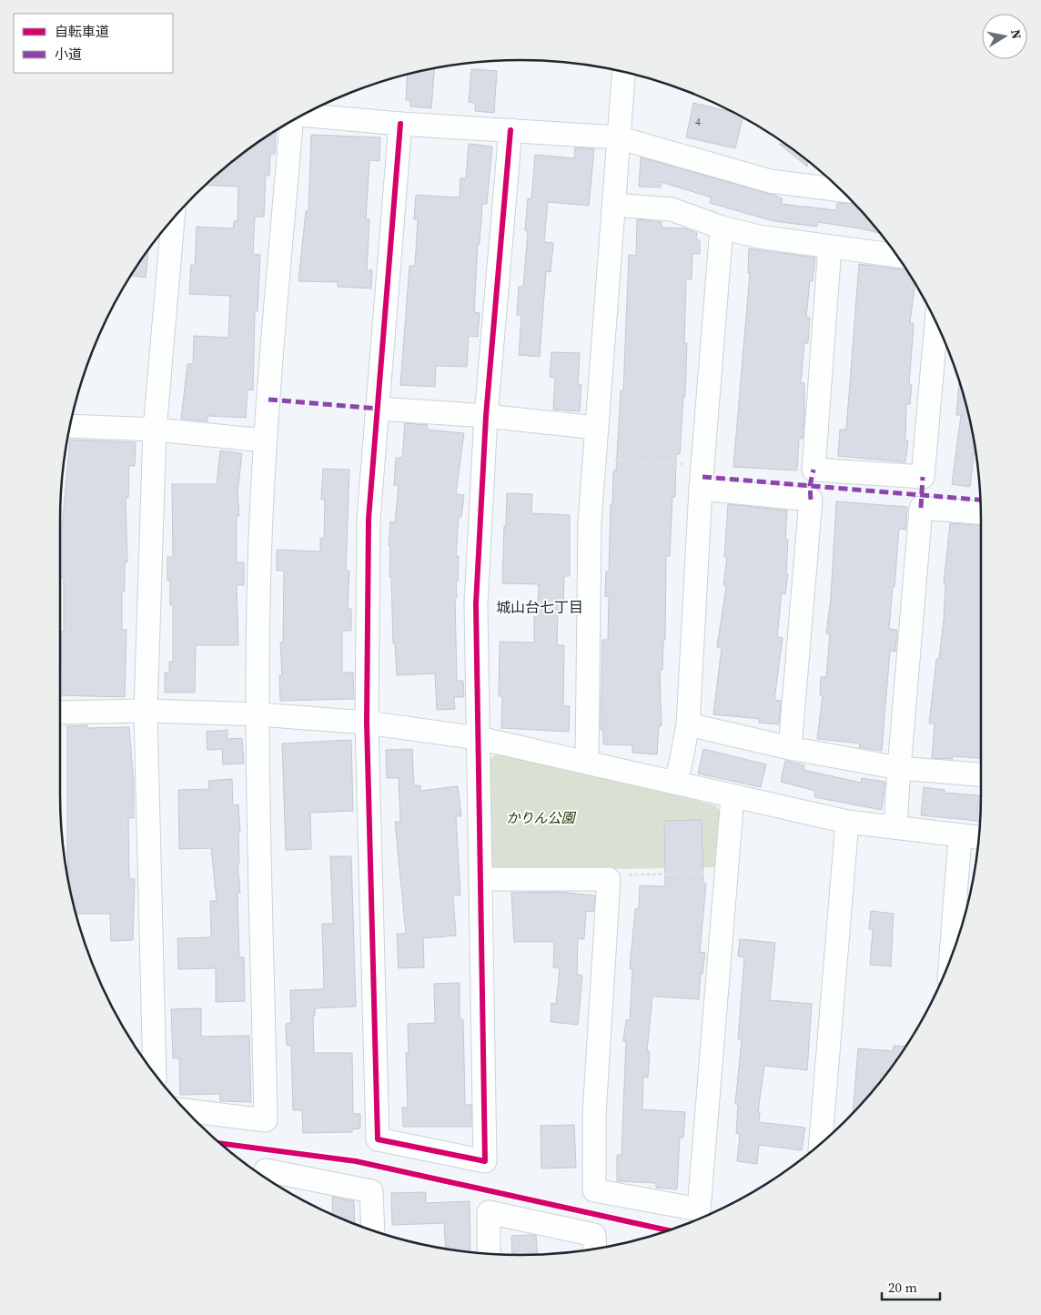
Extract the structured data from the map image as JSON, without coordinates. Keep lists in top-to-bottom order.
{
  "districts": ["城山台七丁目"],
  "parks": ["かりん公園"],
  "house_numbers": ["4"],
  "legend": ["自転車道", "小道"],
  "scale_bar": "20 m",
  "north": "right"
}
